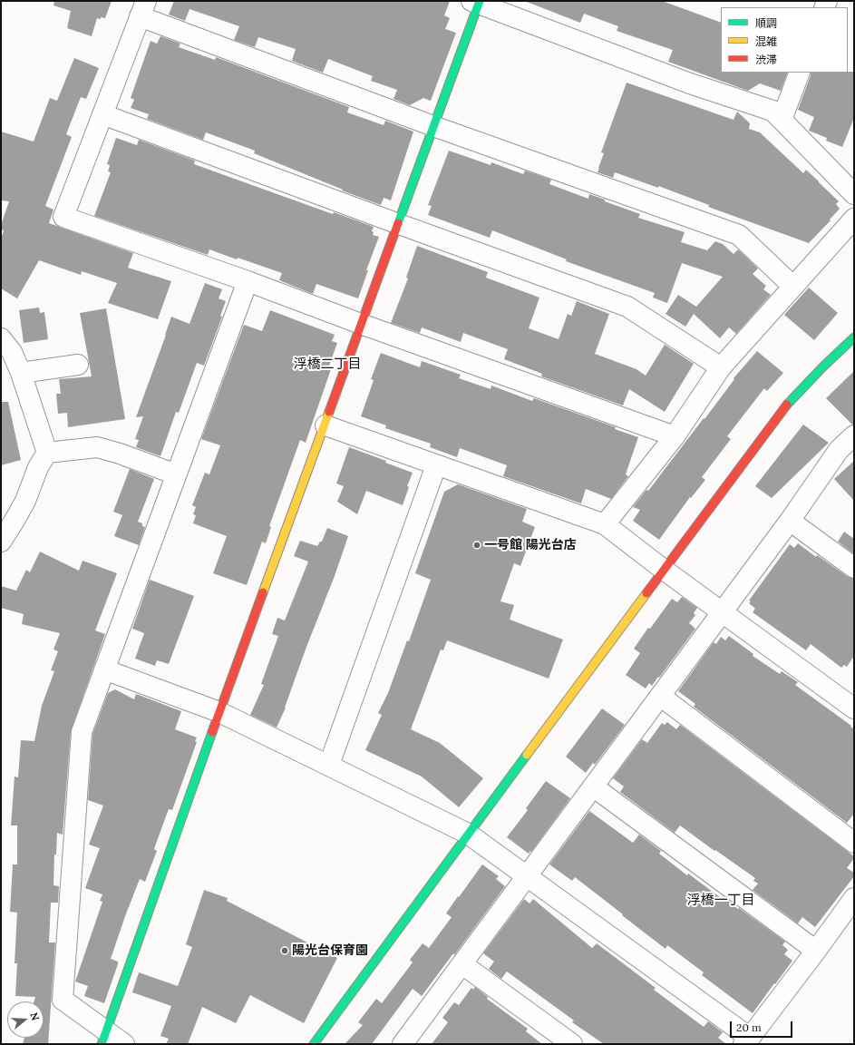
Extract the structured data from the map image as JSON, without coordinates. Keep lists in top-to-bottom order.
{
  "districts": ["浮橋二丁目", "浮橋一丁目"],
  "places": ["一号館 陽光台店", "陽光台保育園"],
  "legend": ["順調", "混雑", "渋滞"],
  "scale_bar": "20 m",
  "north": "right"
}
